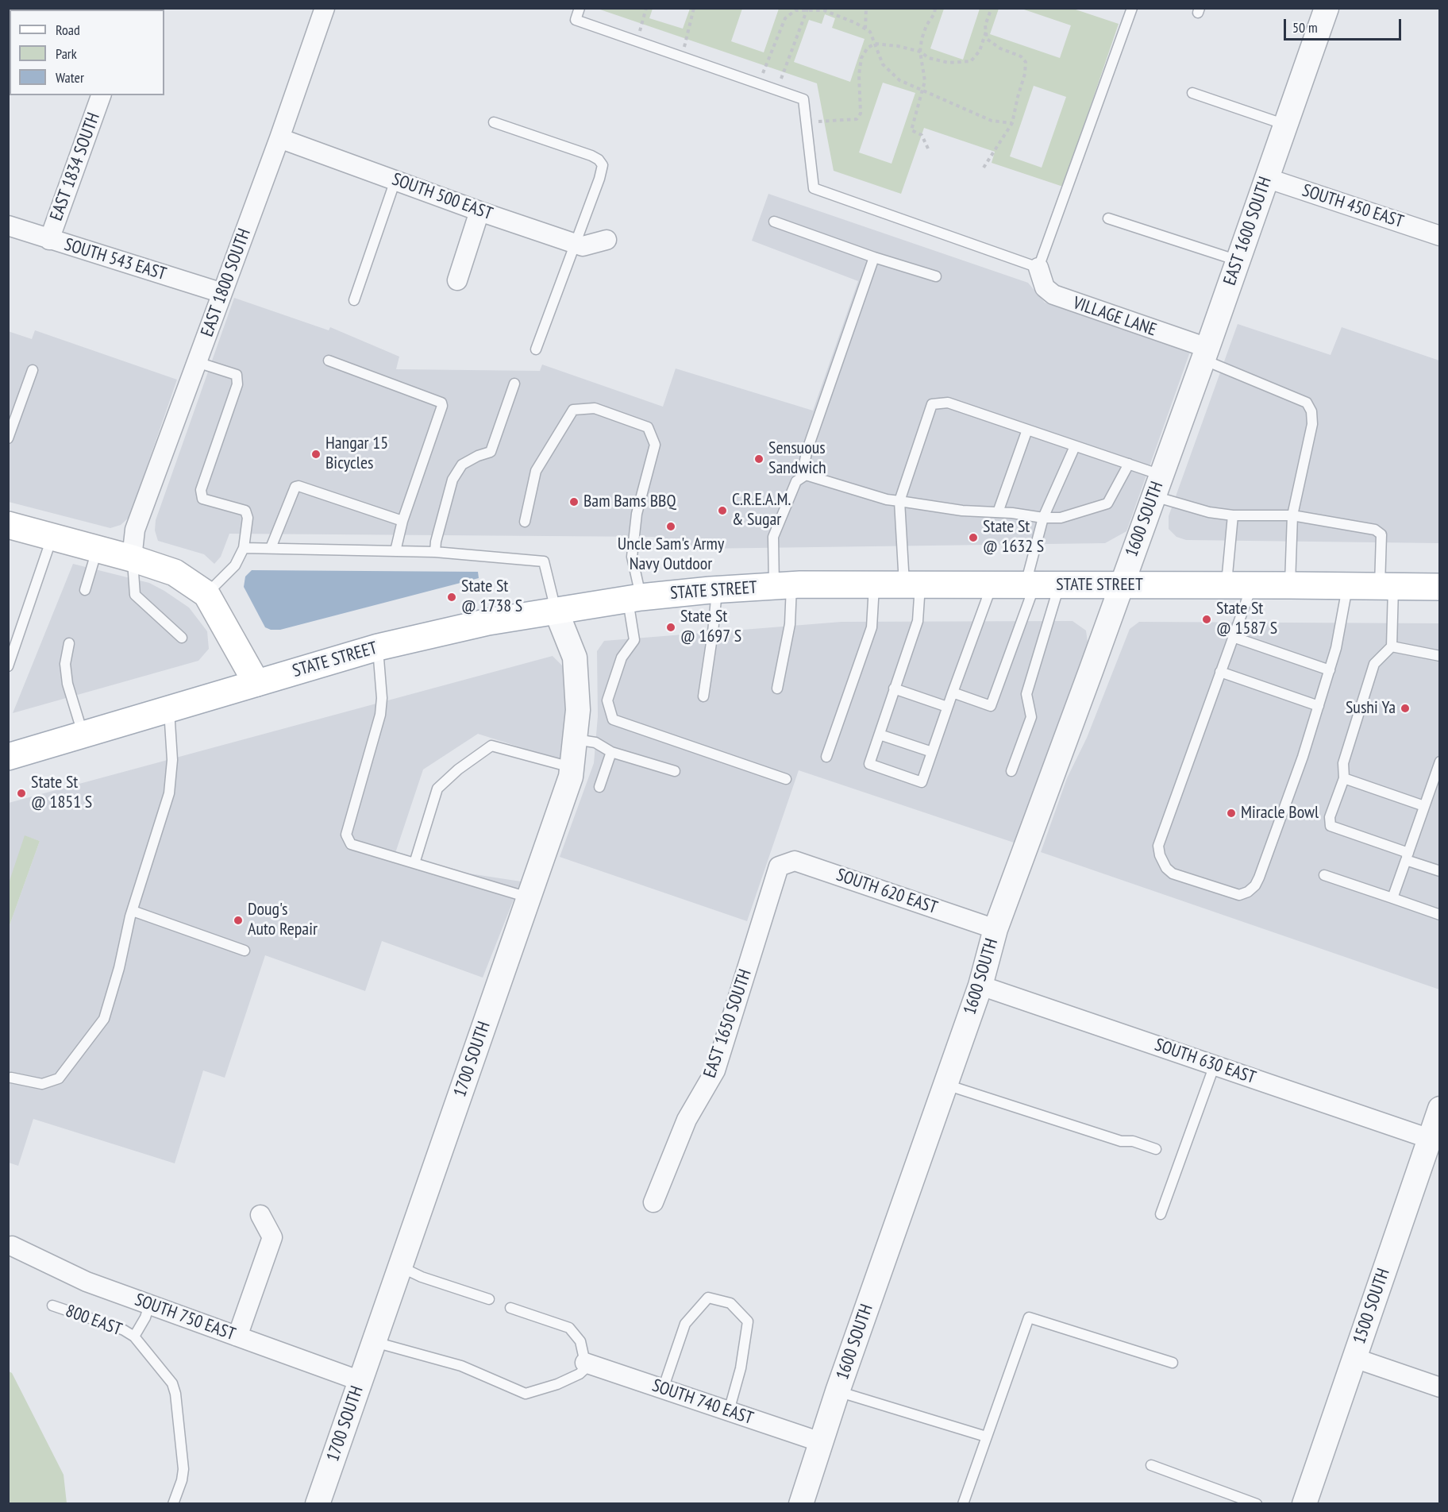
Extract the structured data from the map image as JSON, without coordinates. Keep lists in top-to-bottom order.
{
  "streets": {
    "main road": ["STATE STREET"],
    "street": [
      "EAST 1834 SOUTH",
      "SOUTH 500 EAST",
      "SOUTH 450 EAST",
      "EAST 1600 SOUTH",
      "SOUTH 543 EAST",
      "EAST 1800 SOUTH",
      "VILLAGE LANE",
      "1600 SOUTH",
      "SOUTH 620 EAST",
      "EAST 1650 SOUTH",
      "1700 SOUTH",
      "SOUTH 630 EAST",
      "1500 SOUTH",
      "SOUTH 750 EAST",
      "SOUTH 740 EAST"
    ],
    "lane": ["800 EAST"]
  },
  "crossings": [
    ["EAST 1834 SOUTH", "SOUTH 543 EAST"],
    ["SOUTH 500 EAST", "EAST 1800 SOUTH"],
    ["SOUTH 450 EAST", "EAST 1600 SOUTH"],
    ["EAST 1600 SOUTH", "VILLAGE LANE"],
    ["EAST 1600 SOUTH", "1600 SOUTH"],
    ["SOUTH 543 EAST", "EAST 1800 SOUTH"],
    ["1600 SOUTH", "STATE STREET"],
    ["1600 SOUTH", "SOUTH 620 EAST"],
    ["1600 SOUTH", "SOUTH 630 EAST"],
    ["1600 SOUTH", "SOUTH 740 EAST"],
    ["STATE STREET", "1700 SOUTH"],
    ["SOUTH 620 EAST", "EAST 1650 SOUTH"],
    ["1700 SOUTH", "SOUTH 750 EAST"],
    ["SOUTH 630 EAST", "1500 SOUTH"]
  ],
  "places": [
    "Hangar 15 Bicycles",
    "Sensuous Sandwich",
    "Bam Bams BBQ",
    "C.R.E.A.M. & Sugar",
    "Uncle Sam's Army Navy Outdoor",
    "State St @ 1632 S",
    "State St @ 1738 S",
    "State St @ 1587 S",
    "State St @ 1697 S",
    "Sushi Ya",
    "State St @ 1851 S",
    "Miracle Bowl",
    "Doug's Auto Repair"
  ],
  "legend": ["Road", "Park", "Water"],
  "scale_bar": "50 m"
}
